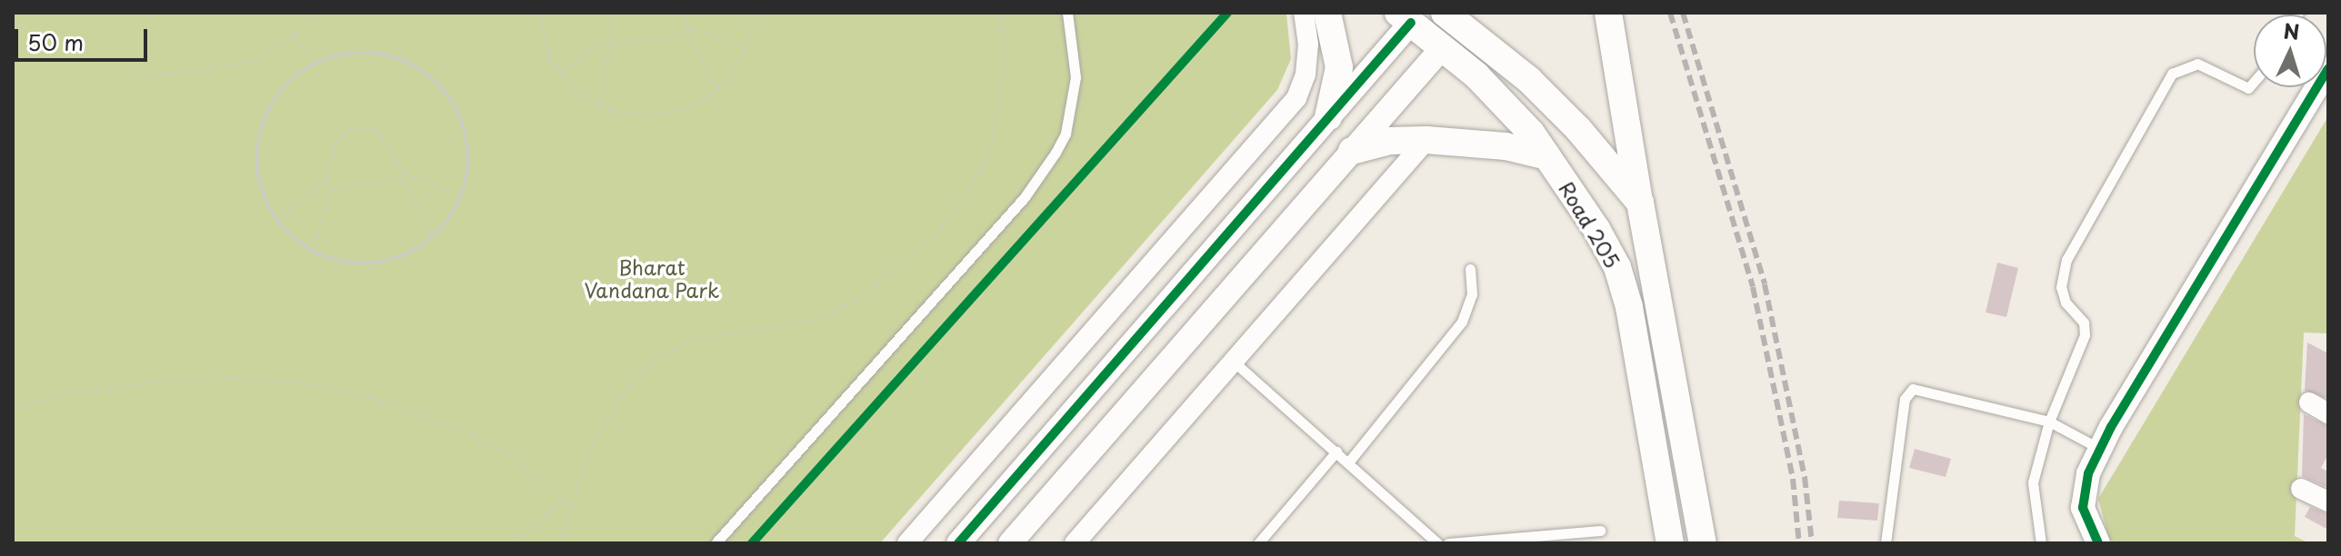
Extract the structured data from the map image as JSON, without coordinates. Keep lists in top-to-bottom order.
{
  "streets": {
    "main road": ["Road 205"]
  },
  "parks": ["Bharat Vandana Park"],
  "scale_bar": "50 m",
  "north": "top"
}
